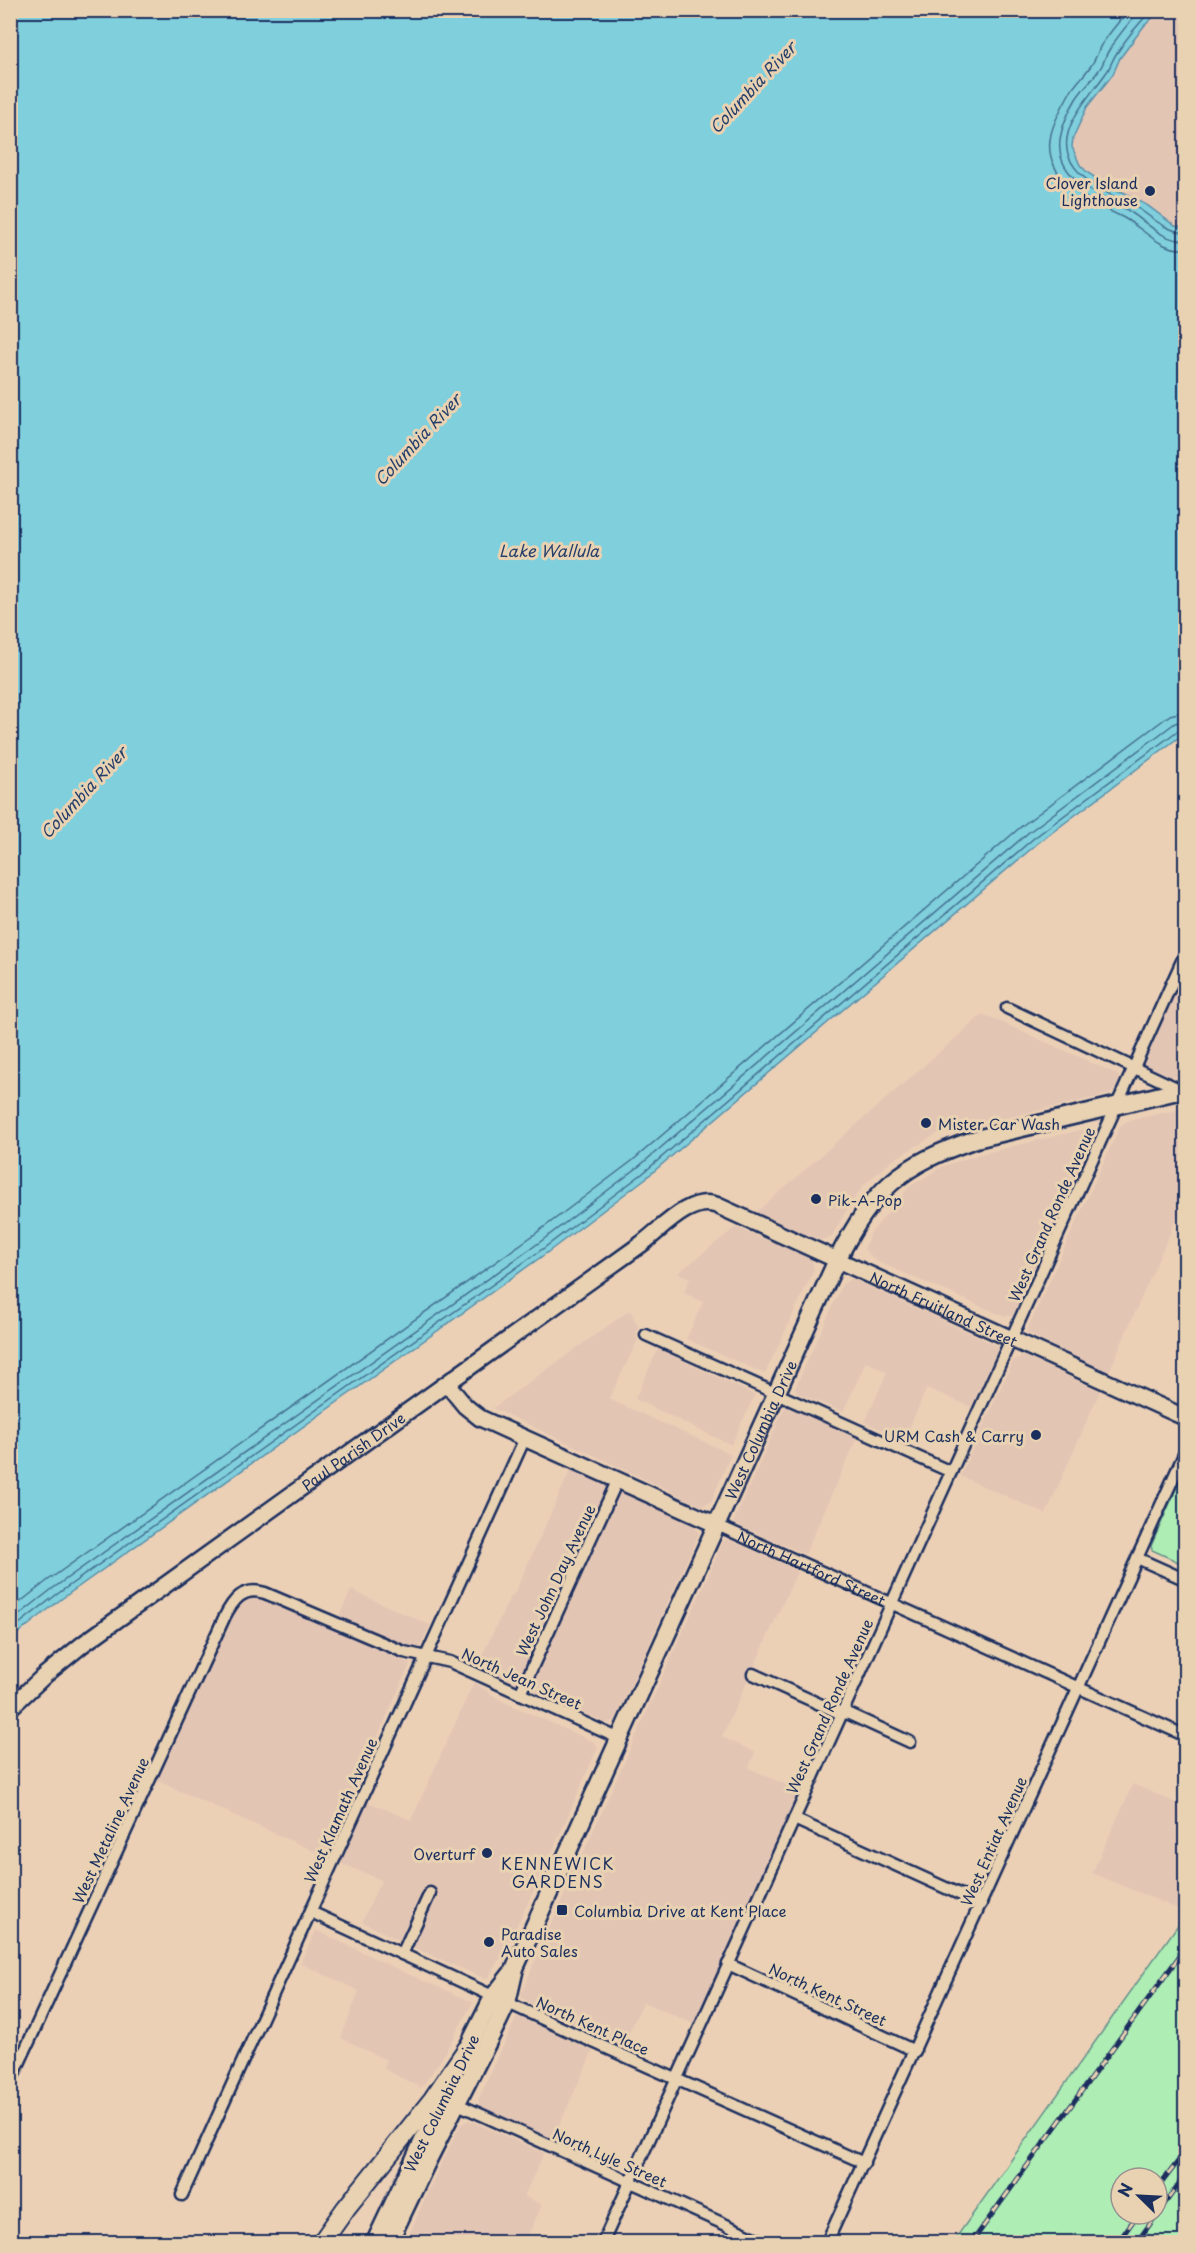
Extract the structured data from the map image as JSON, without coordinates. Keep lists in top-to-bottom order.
{
  "streets": {
    "main road": ["West Columbia Drive"],
    "street": [
      "West Grand Ronde Avenue",
      "North Fruitland Street",
      "Paul Parish Drive",
      "North Hartford Street",
      "West John Day Avenue",
      "North Jean Street",
      "West Klamath Avenue",
      "West Metaline Avenue",
      "West Entiat Avenue",
      "North Kent Street",
      "North Kent Place",
      "North Lyle Street"
    ]
  },
  "crossings": [
    ["West Grand Ronde Avenue", "North Fruitland Street"],
    ["West Grand Ronde Avenue", "West Columbia Drive"],
    ["West Grand Ronde Avenue", "North Hartford Street"],
    ["West Grand Ronde Avenue", "North Kent Street"],
    ["West Grand Ronde Avenue", "North Kent Place"],
    ["West Grand Ronde Avenue", "North Lyle Street"],
    ["North Fruitland Street", "West Columbia Drive"],
    ["North Fruitland Street", "Paul Parish Drive"],
    ["West Columbia Drive", "North Hartford Street"],
    ["West Columbia Drive", "North Jean Street"],
    ["West Columbia Drive", "North Kent Place"],
    ["West Columbia Drive", "North Lyle Street"],
    ["Paul Parish Drive", "North Hartford Street"],
    ["North Hartford Street", "West John Day Avenue"],
    ["North Hartford Street", "West Klamath Avenue"],
    ["North Hartford Street", "West Entiat Avenue"],
    ["West John Day Avenue", "North Jean Street"],
    ["North Jean Street", "West Klamath Avenue"],
    ["North Jean Street", "West Metaline Avenue"],
    ["West Klamath Avenue", "North Kent Place"],
    ["West Entiat Avenue", "North Kent Street"],
    ["West Entiat Avenue", "North Kent Place"]
  ],
  "districts": ["KENNEWICK GARDENS"],
  "water": ["Columbia River", "Lake Wallula"],
  "places": {
    "other": [
      "Clover Island Lighthouse",
      "Mister Car Wash",
      "Pik-A-Pop",
      "URM Cash & Carry",
      "Overturf",
      "Paradise Auto Sales"
    ],
    "transit": ["Columbia Drive at Kent Place"]
  },
  "north": "top left"
}
